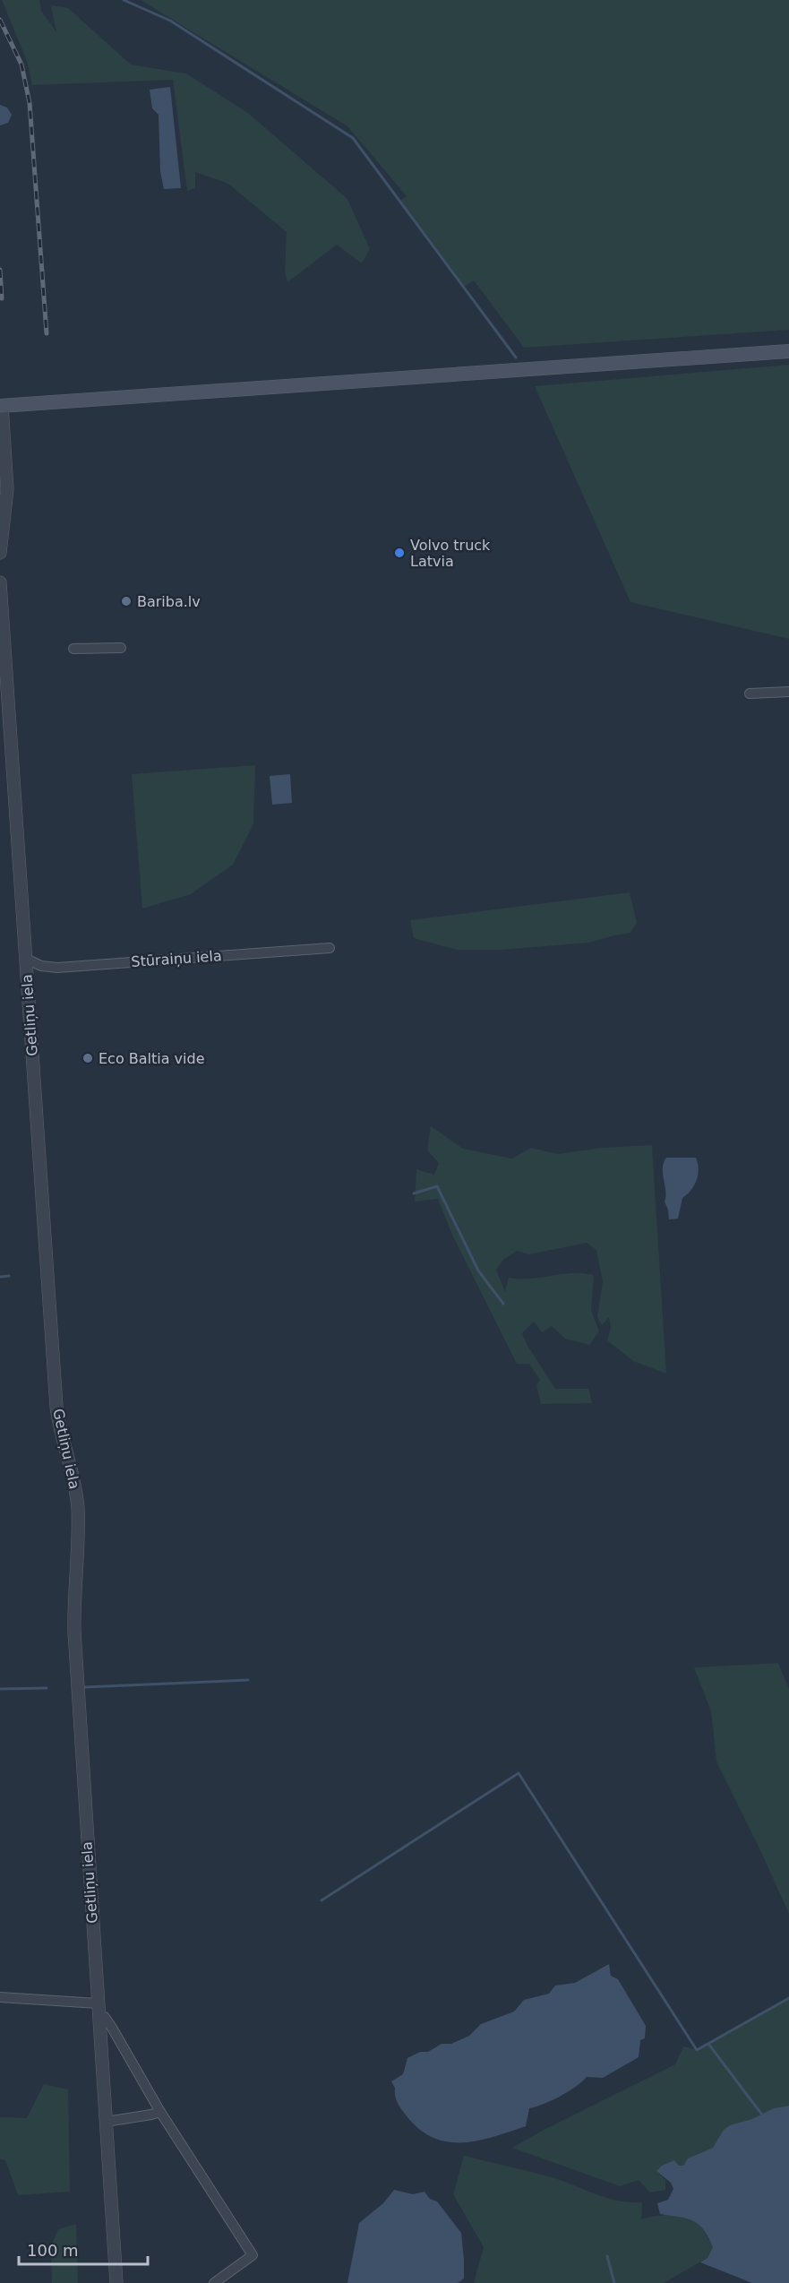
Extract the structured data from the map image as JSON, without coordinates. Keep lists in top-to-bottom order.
{
  "streets": {
    "street": ["Stūraiņu iela", "Getliņu iela"]
  },
  "crossings": [
    ["Stūraiņu iela", "Getliņu iela"]
  ],
  "places": ["Volvo truck Latvia", "Bariba.lv", "Eco Baltia vide"],
  "scale_bar": "100 m"
}
